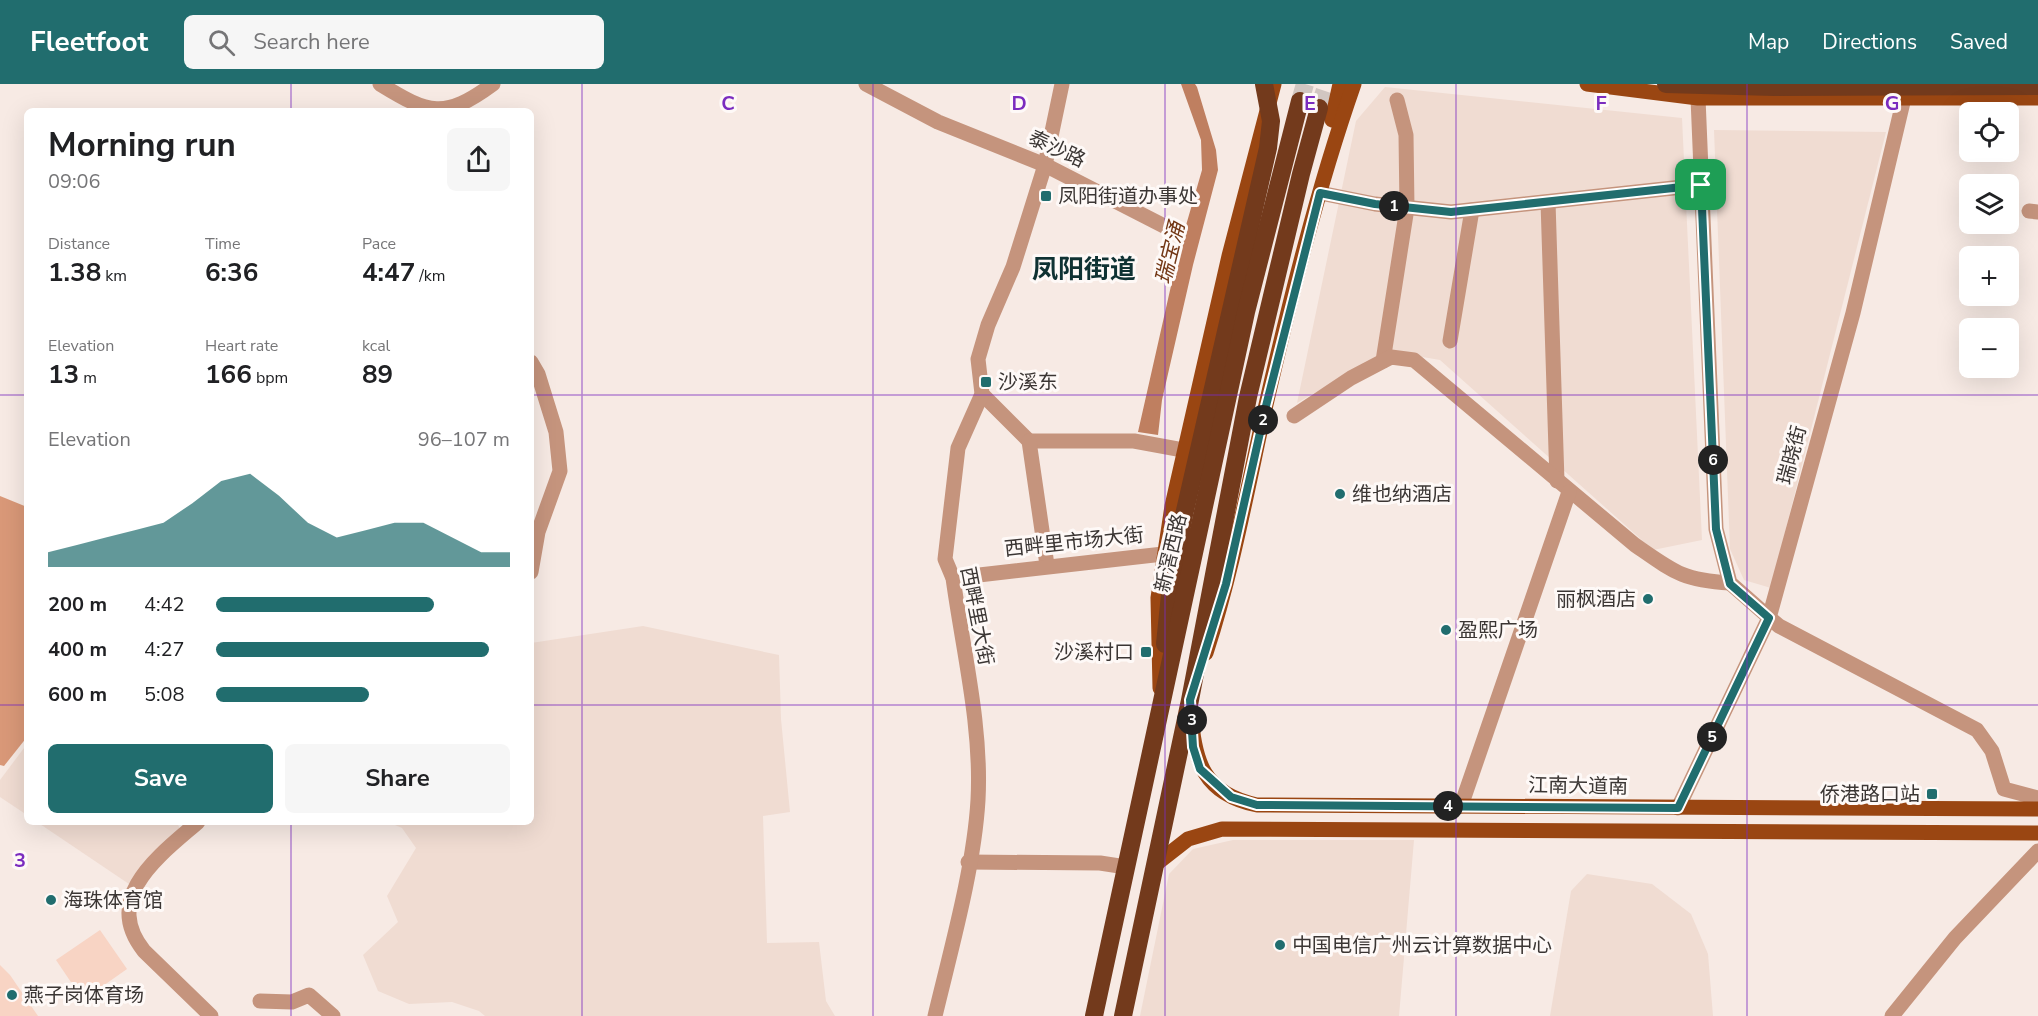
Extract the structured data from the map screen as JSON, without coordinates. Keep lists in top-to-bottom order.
{
  "streets": {
    "highway": ["新滘西路"],
    "main road": ["江南大道南"],
    "street": [
      "泰沙路",
      "瑞晓街",
      "西畔里市场大街",
      "西畔里大街"
    ]
  },
  "crossings": [
    ["瑞晓街", "江南大道南"],
    ["西畔里市场大街", "西畔里大街"]
  ],
  "districts": ["凤阳街道"],
  "water": ["瑞宝涌"],
  "places": {
    "transit": [
      "凤阳街道办事处",
      "沙溪东",
      "沙溪村口",
      "侨港路口站"
    ],
    "other": [
      "维也纳酒店",
      "丽枫酒店",
      "盈熙广场",
      "海珠体育馆",
      "中国电信广州云计算数据中心",
      "燕子岗体育场"
    ]
  },
  "page": {
    "header": "Fleetfoot",
    "search": "Search here",
    "nav": ["Map", "Directions", "Saved"],
    "map_buttons": ["+", "−"],
    "heading": ["Morning run", "09:06"],
    "pins": [
      "1",
      "2",
      "6",
      "3",
      "5",
      "4"
    ],
    "stats": [
      ["Distance", "1.38 km"],
      ["Time", "6:36"],
      ["Pace", "4:47 /km"],
      ["Elevation", "13 m"],
      ["Heart rate", "166 bpm"],
      ["kcal", "89"]
    ],
    "chart": ["Elevation", "96–107 m"],
    "list": [
      {
        "name": "200 m",
        "note": "4:42"
      },
      {
        "name": "400 m",
        "note": "4:27"
      },
      {
        "name": "600 m",
        "note": "5:08"
      }
    ],
    "buttons": ["Save", "Share"]
  },
  "grid": {
    "columns": [
      "C",
      "D",
      "E",
      "F",
      "G"
    ],
    "rows": ["3"]
  }
}
